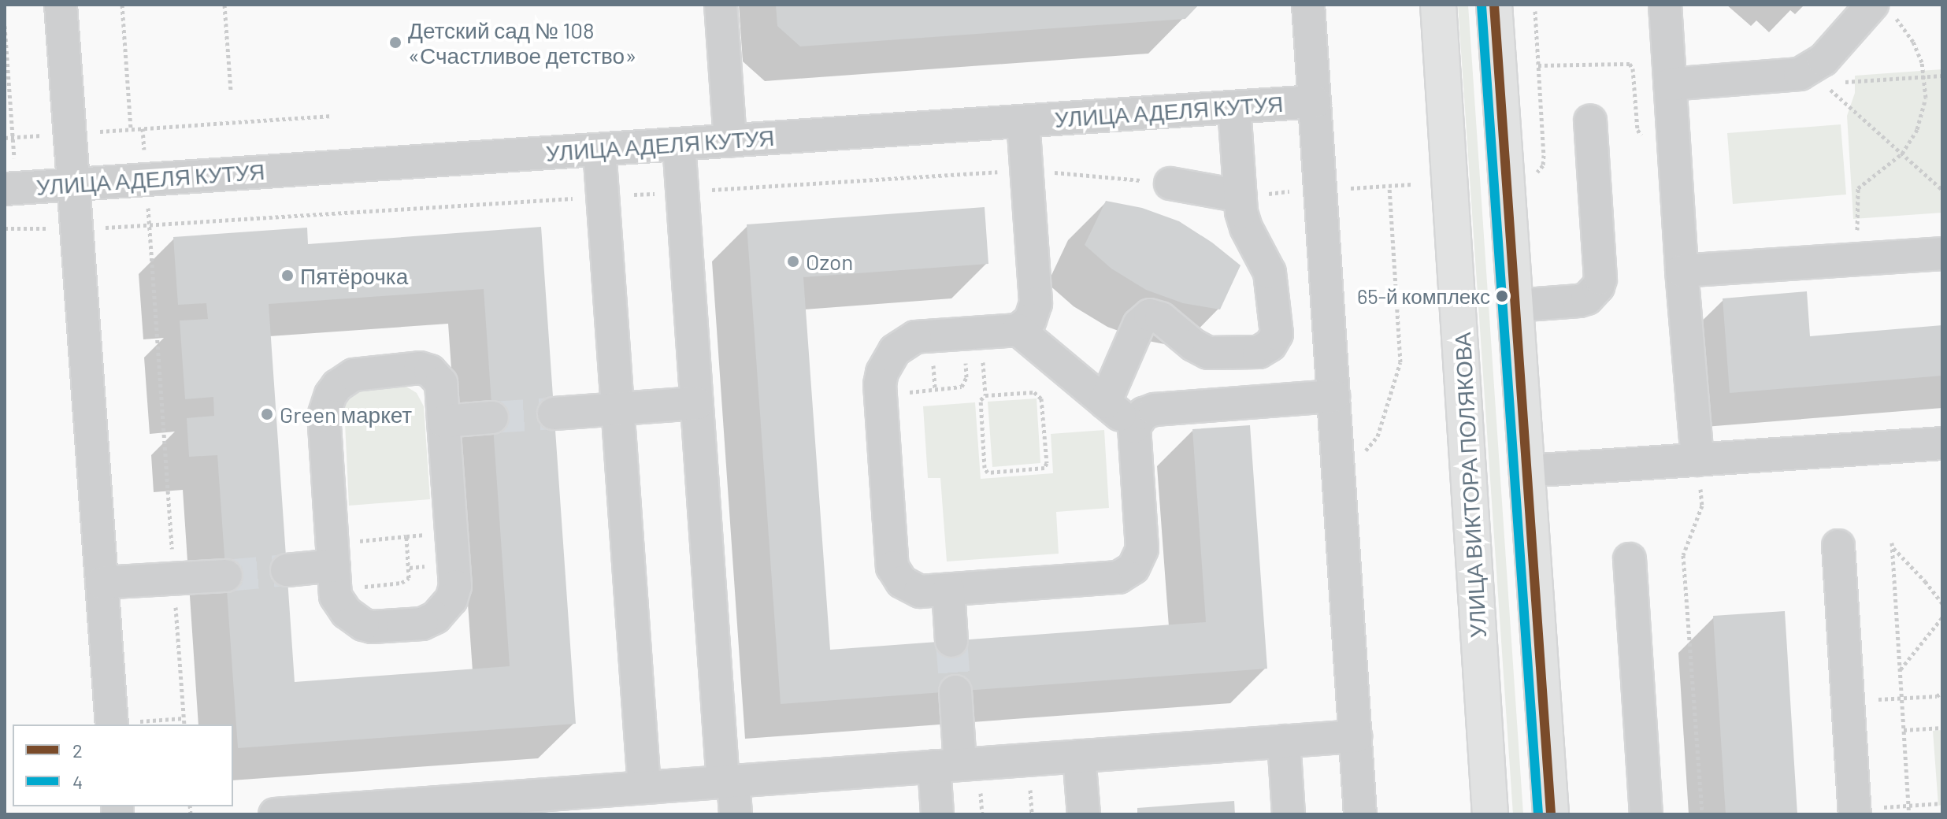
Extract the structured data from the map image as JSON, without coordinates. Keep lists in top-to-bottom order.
{
  "streets": {
    "main road": ["УЛИЦА ВИКТОРА ПОЛЯКОВА"],
    "street": ["УЛИЦА АДЕЛЯ КУТУЯ"]
  },
  "places": [
    "Детский сад № 108 «Счастливое детство»",
    "Ozon",
    "Пятёрочка",
    "65-й комплекс",
    "Green маркет"
  ],
  "lines": ["transit line 2", "transit line 4"],
  "legend": ["2", "4"]
}
